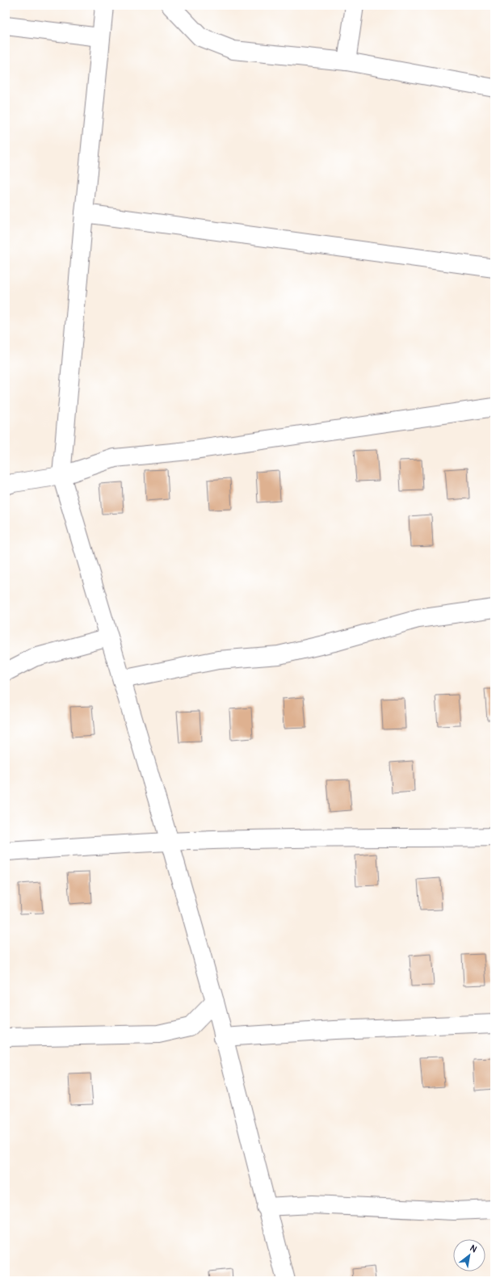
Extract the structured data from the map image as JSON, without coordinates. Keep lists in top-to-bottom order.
{
  "north": "top right"
}
